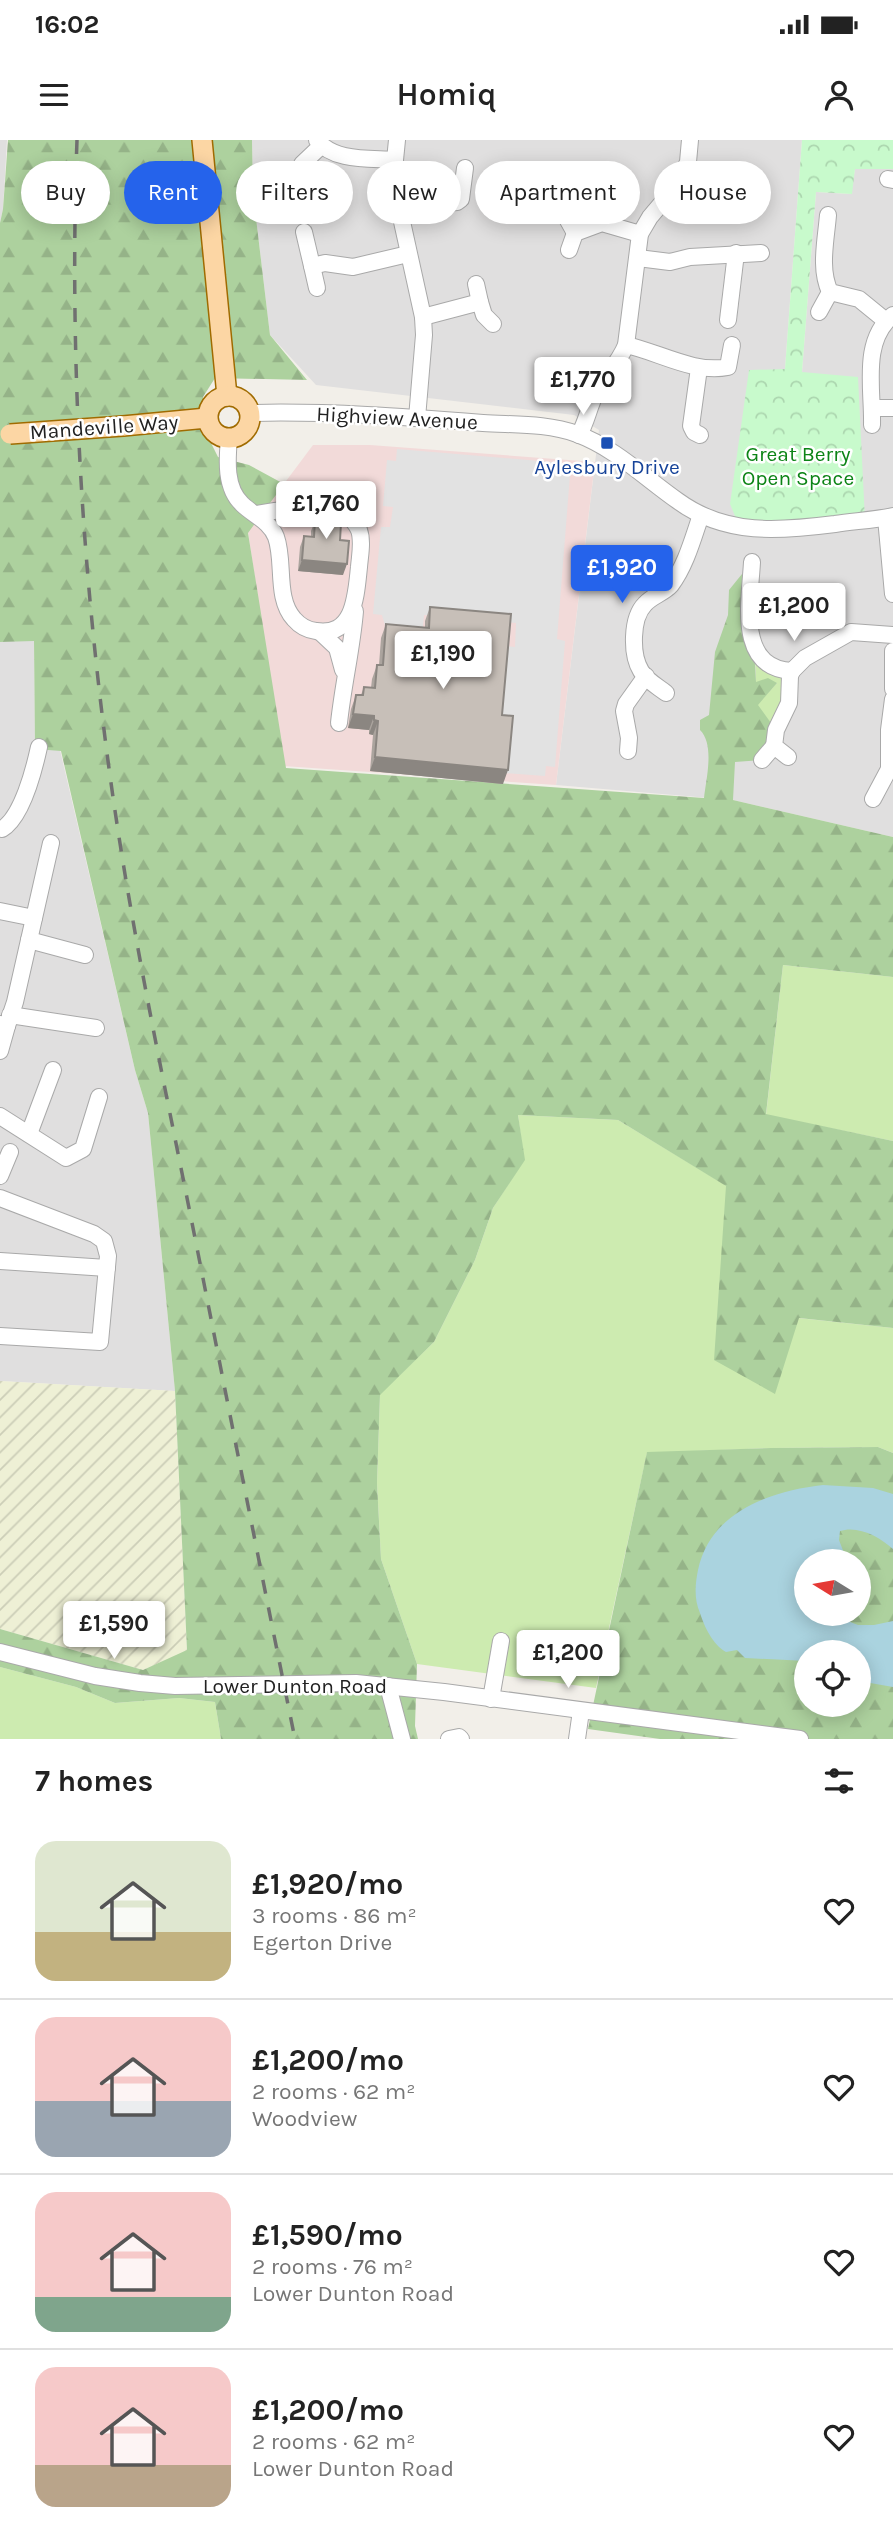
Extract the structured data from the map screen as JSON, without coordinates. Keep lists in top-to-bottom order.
{
  "streets": {
    "main road": ["Mandeville Way"],
    "street": ["Highview Avenue", "Lower Dunton Road"]
  },
  "crossings": [
    ["Highview Avenue", "Mandeville Way"]
  ],
  "parks": ["Great Berry Open Space"],
  "places": {
    "transit": ["Aylesbury Drive"]
  },
  "north": "left",
  "page": {
    "status": "16:02",
    "header": "Homiq",
    "chip": [
      "Buy",
      "Rent",
      "Filters",
      "New",
      "Apartment",
      "House"
    ],
    "price": [
      "£1,770",
      "£1,760",
      "£1,920",
      "£1,200",
      "£1,190",
      "£1,590",
      "£1,200"
    ],
    "heading": "7 homes",
    "list": [
      {
        "name": "£1,920/mo",
        "note": "3 rooms · 86 m² · Egerton Drive"
      },
      {
        "name": "£1,200/mo",
        "note": "2 rooms · 62 m² · Woodview"
      },
      {
        "name": "£1,590/mo",
        "note": "2 rooms · 76 m² · Lower Dunton Road"
      },
      {
        "name": "£1,200/mo",
        "note": "2 rooms · 62 m² · Lower Dunton Road"
      }
    ]
  }
}
